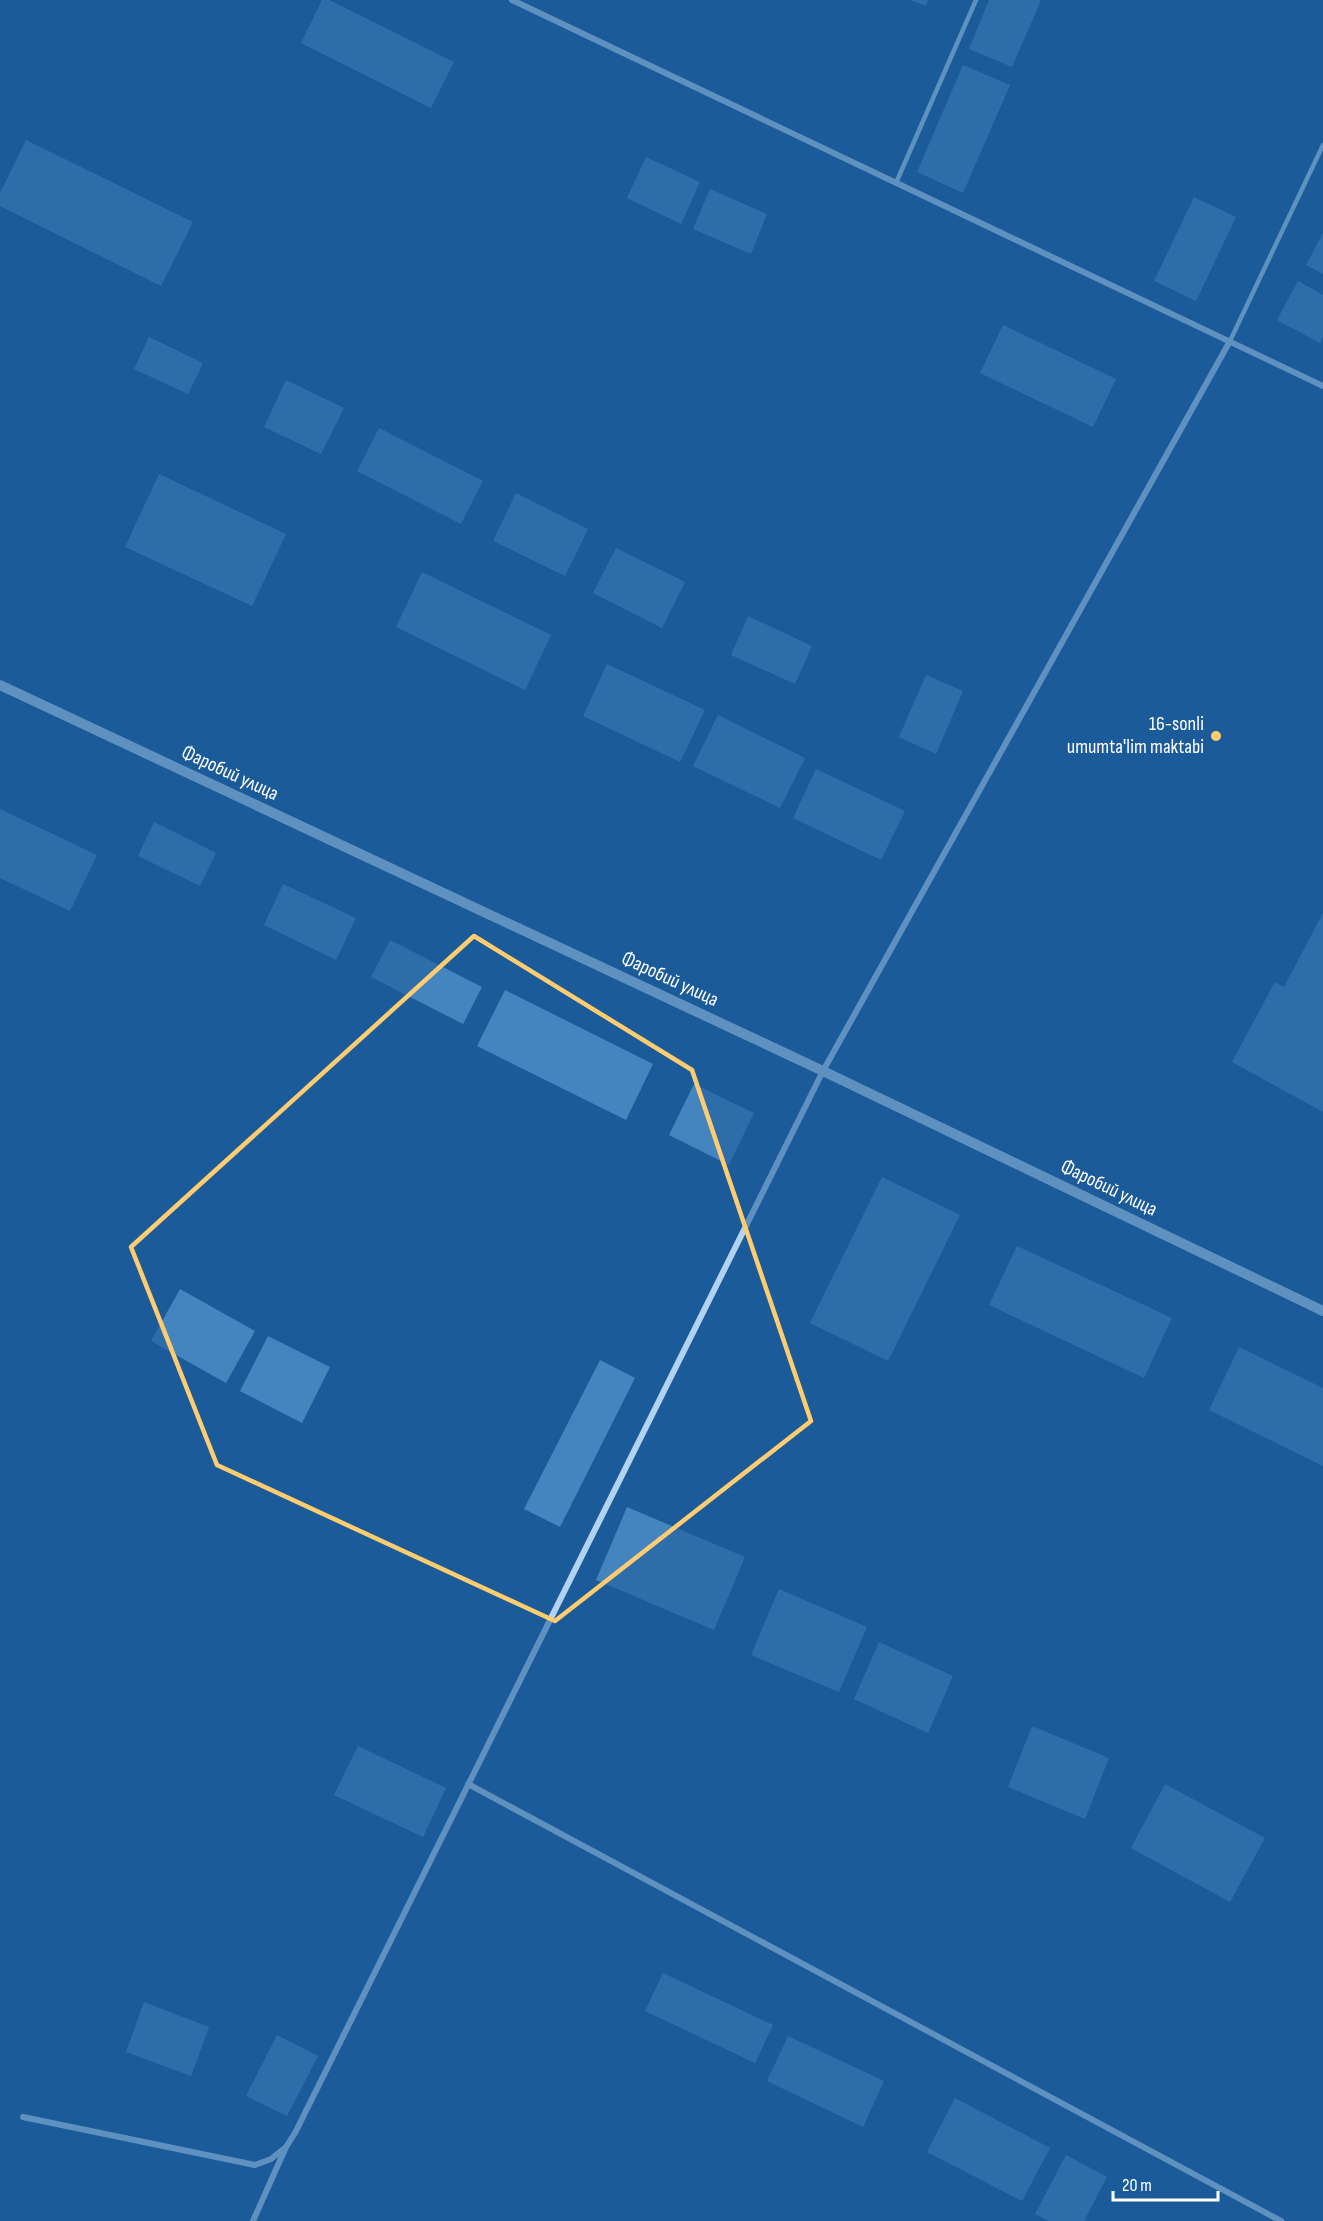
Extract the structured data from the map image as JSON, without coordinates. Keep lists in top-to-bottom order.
{
  "streets": {
    "street": ["Фаробий улица"]
  },
  "places": ["16-sonli umumta'lim maktabi"],
  "scale_bar": "20 m"
}
